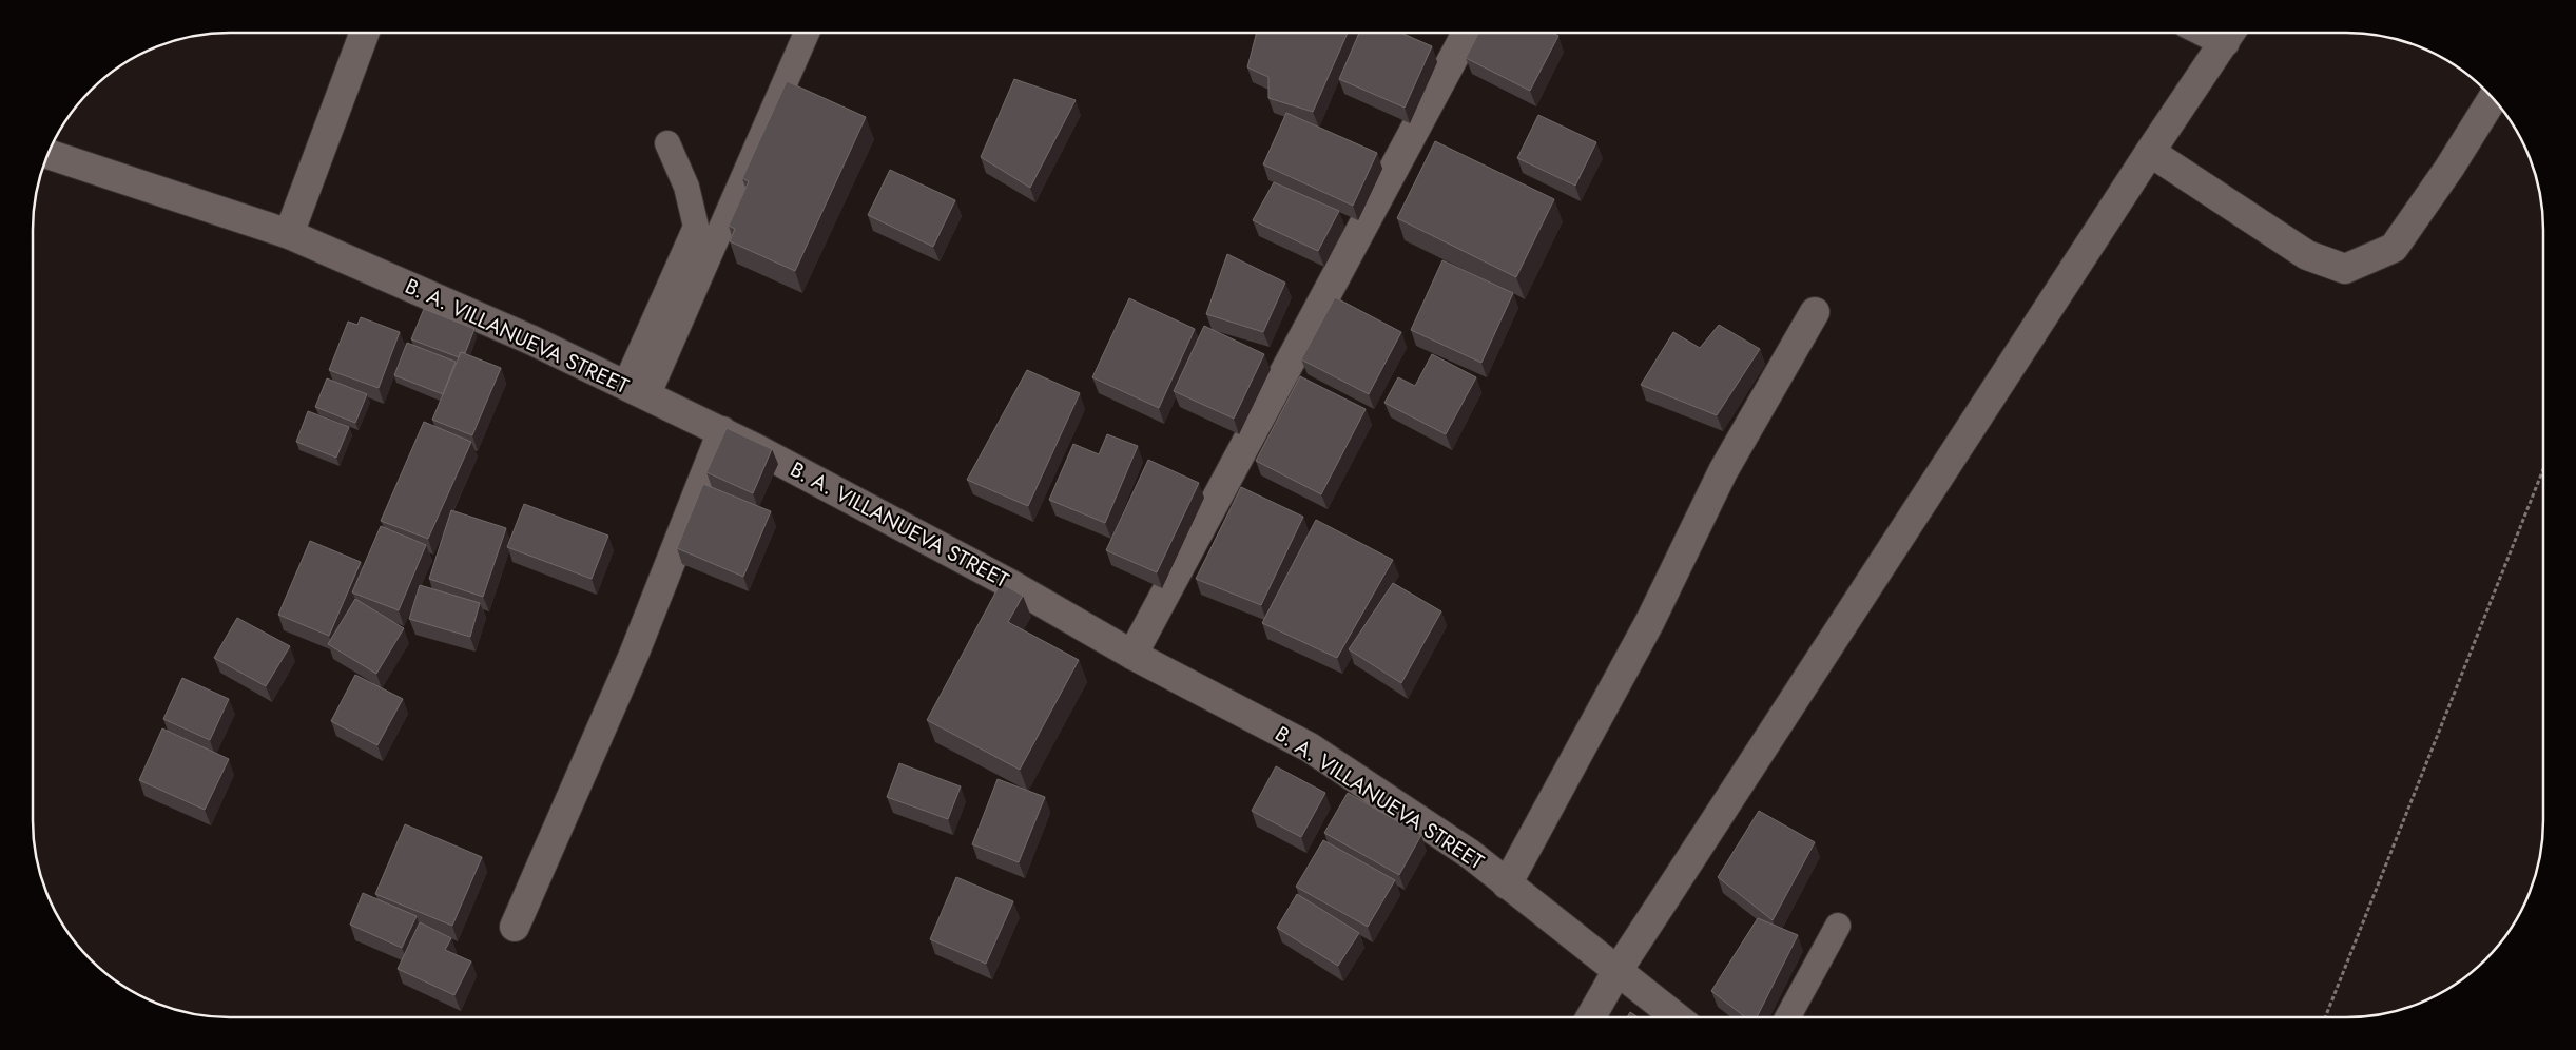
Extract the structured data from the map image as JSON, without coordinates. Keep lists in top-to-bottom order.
{
  "streets": {
    "street": ["B. A. VILLANUEVA STREET"]
  }
}
